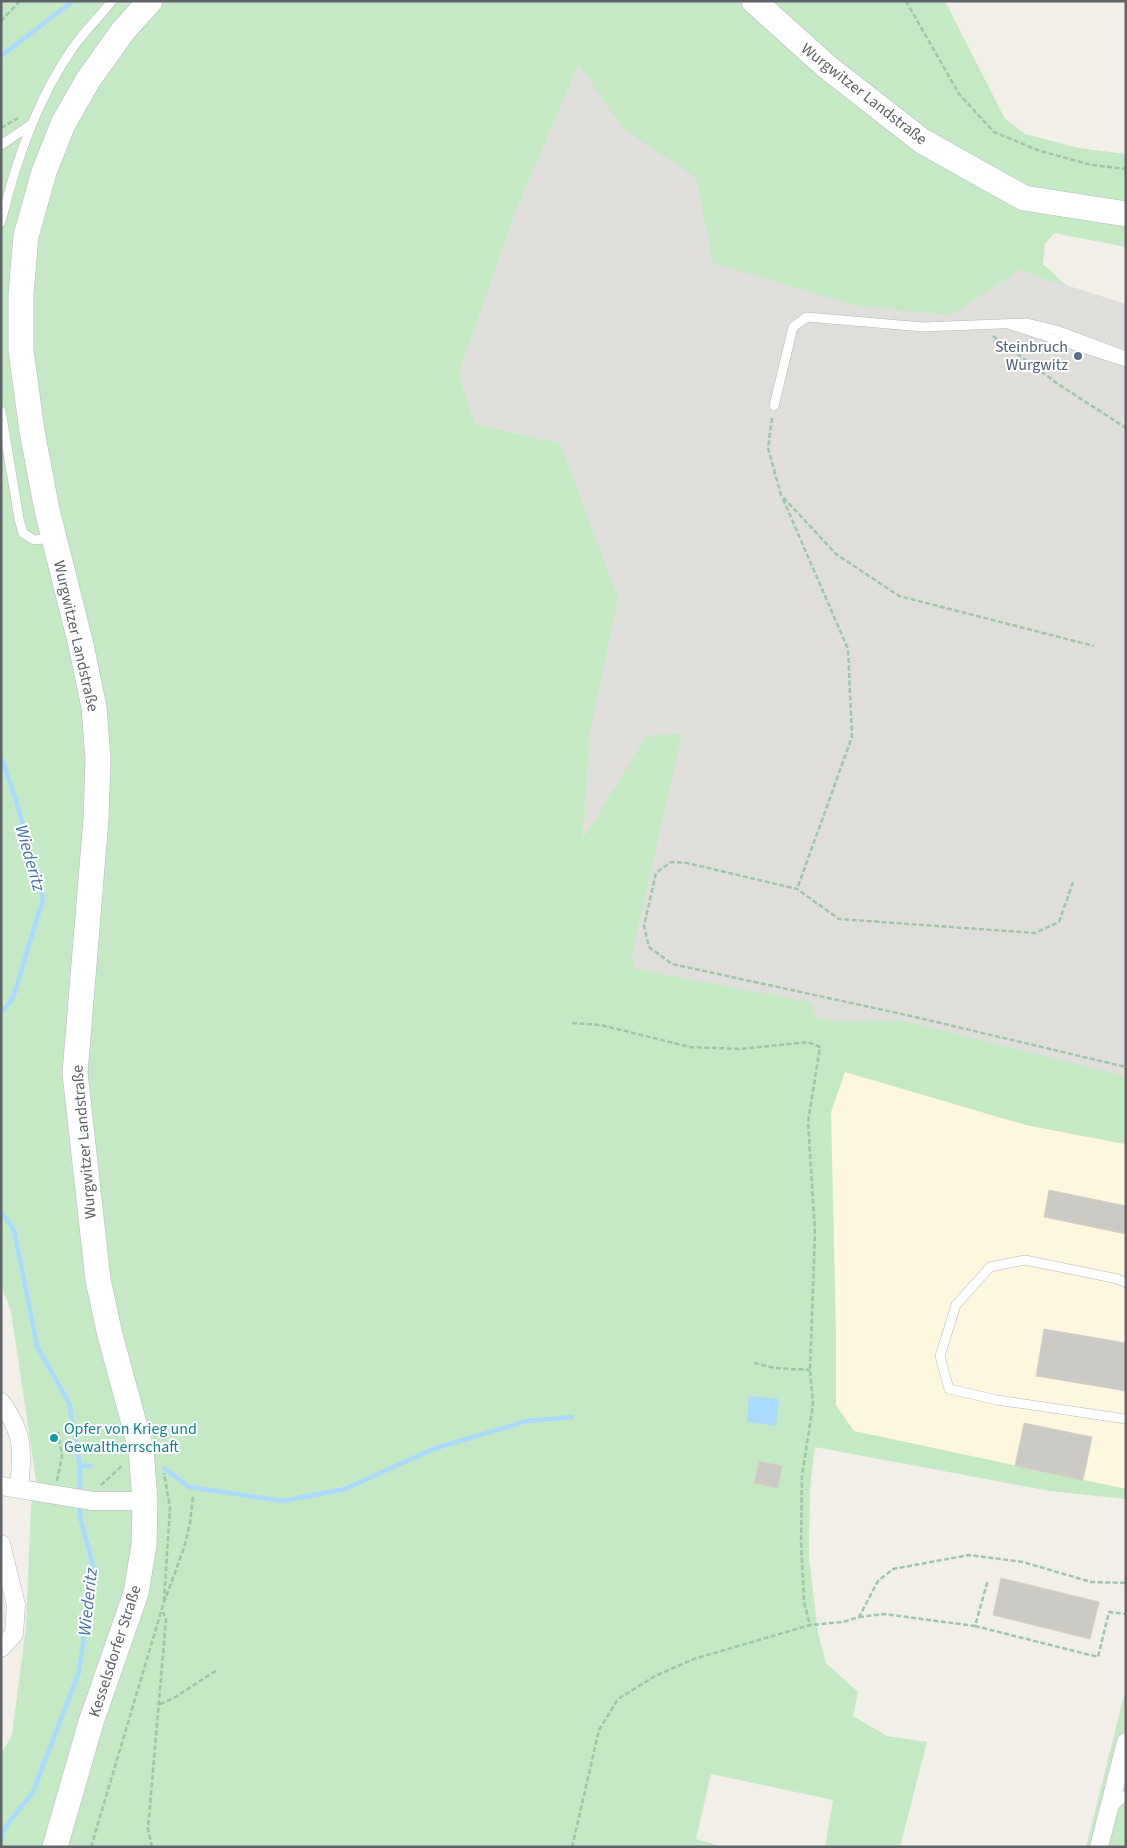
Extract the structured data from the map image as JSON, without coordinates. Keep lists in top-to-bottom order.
{
  "streets": {
    "main road": ["Wurgwitzer Landstraße", "Kesselsdorfer Straße"]
  },
  "crossings": [
    ["Wurgwitzer Landstraße", "Kesselsdorfer Straße"]
  ],
  "water": ["Wiederitz"],
  "places": ["Steinbruch Wurgwitz", "Opfer von Krieg und Gewaltherrschaft"]
}
